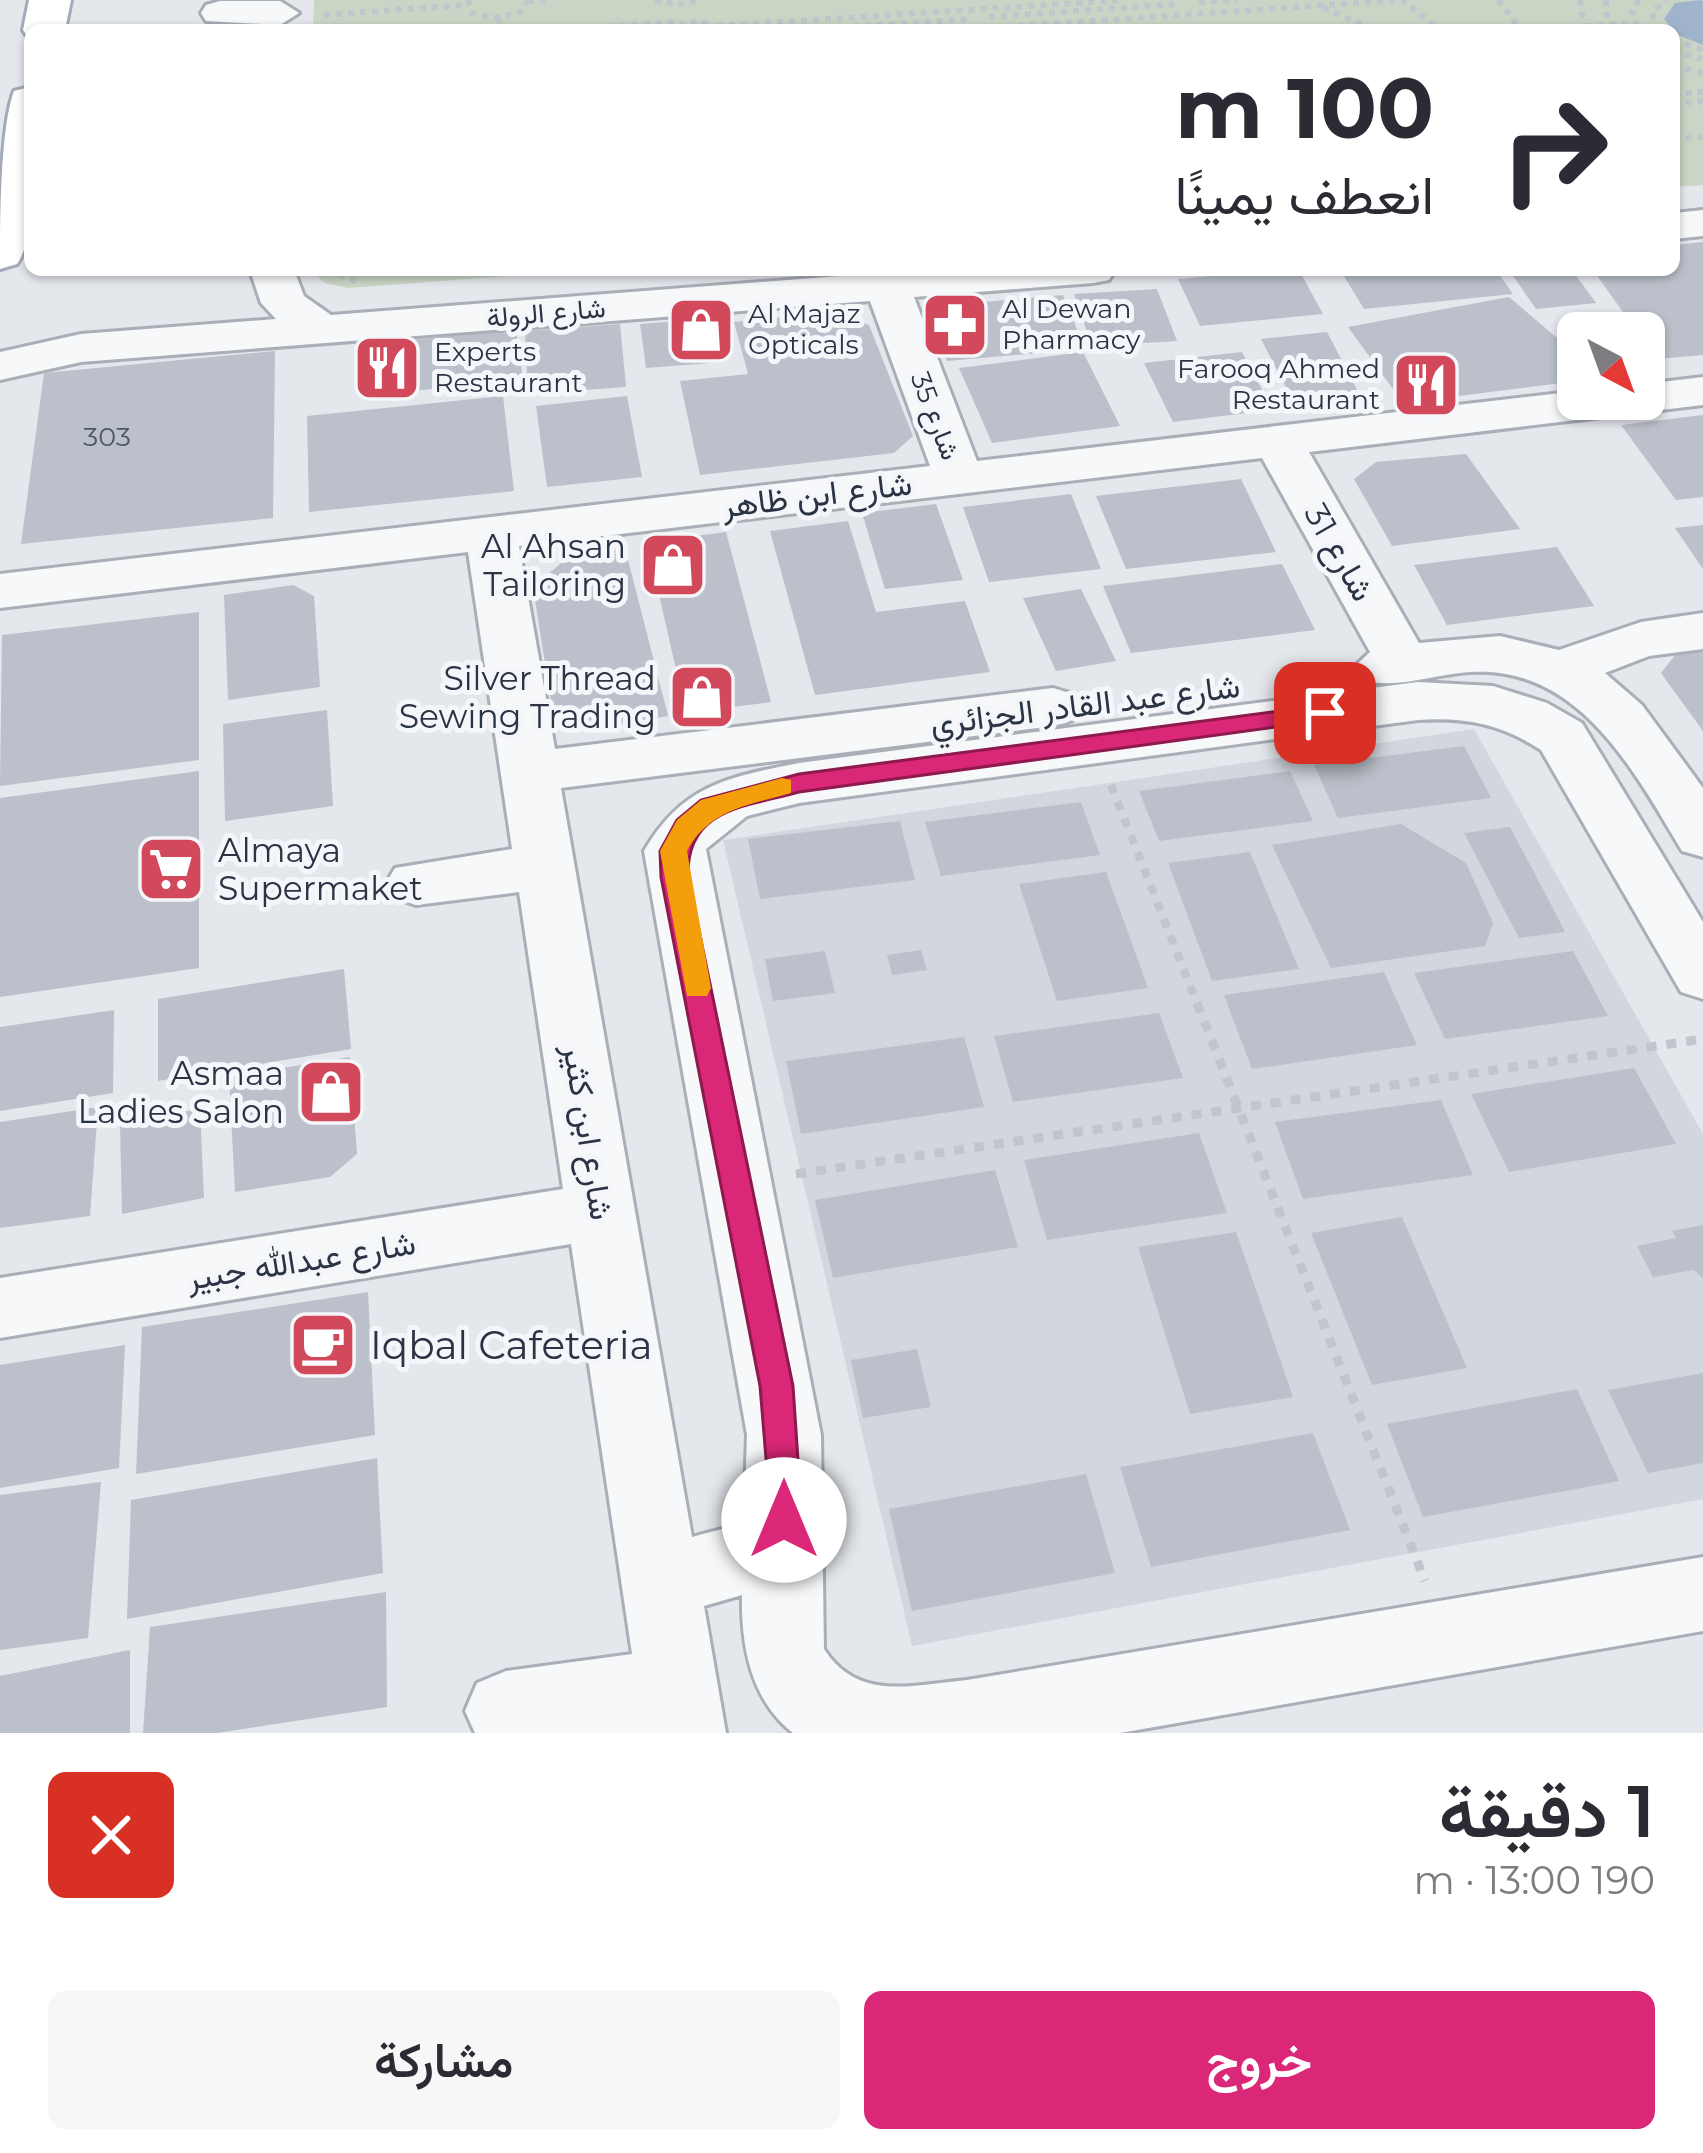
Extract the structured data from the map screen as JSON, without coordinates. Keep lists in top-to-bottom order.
{
  "streets": {
    "street": [
      "شارع الرولة",
      "شارع 35",
      "شارع ابن ظاهر",
      "شارع 31",
      "شارع عبد القادر الجزائري",
      "شارع ابن كثير",
      "شارع عبدالله جبير"
    ]
  },
  "crossings": [
    ["شارع الرولة", "شارع 35"],
    ["شارع 35", "شارع ابن ظاهر"],
    ["شارع ابن ظاهر", "شارع 31"],
    ["شارع ابن ظاهر", "شارع ابن كثير"],
    ["شارع 31", "شارع عبد القادر الجزائري"],
    ["شارع عبد القادر الجزائري", "شارع ابن كثير"],
    ["شارع ابن كثير", "شارع عبدالله جبير"]
  ],
  "places": {
    "pharmacy": ["Al Dewan Pharmacy"],
    "shop": [
      "Al Majaz Opticals",
      "Al Ahsan Tailoring",
      "Silver Thread Sewing Trading",
      "Asmaa Ladies Salon"
    ],
    "restaurant": ["Experts Restaurant", "Farooq Ahmed Restaurant"],
    "supermarket": ["Almaya Supermaket"],
    "cafe": ["Iqbal Cafeteria"]
  },
  "house_numbers": ["303"],
  "north": "bottom right",
  "page": {
    "turn": ["100 m", "انعطف يمينًا"],
    "heading": ["1 دقيقة", "190 m · 13:00"],
    "buttons": ["خروج", "مشاركة"]
  }
}
